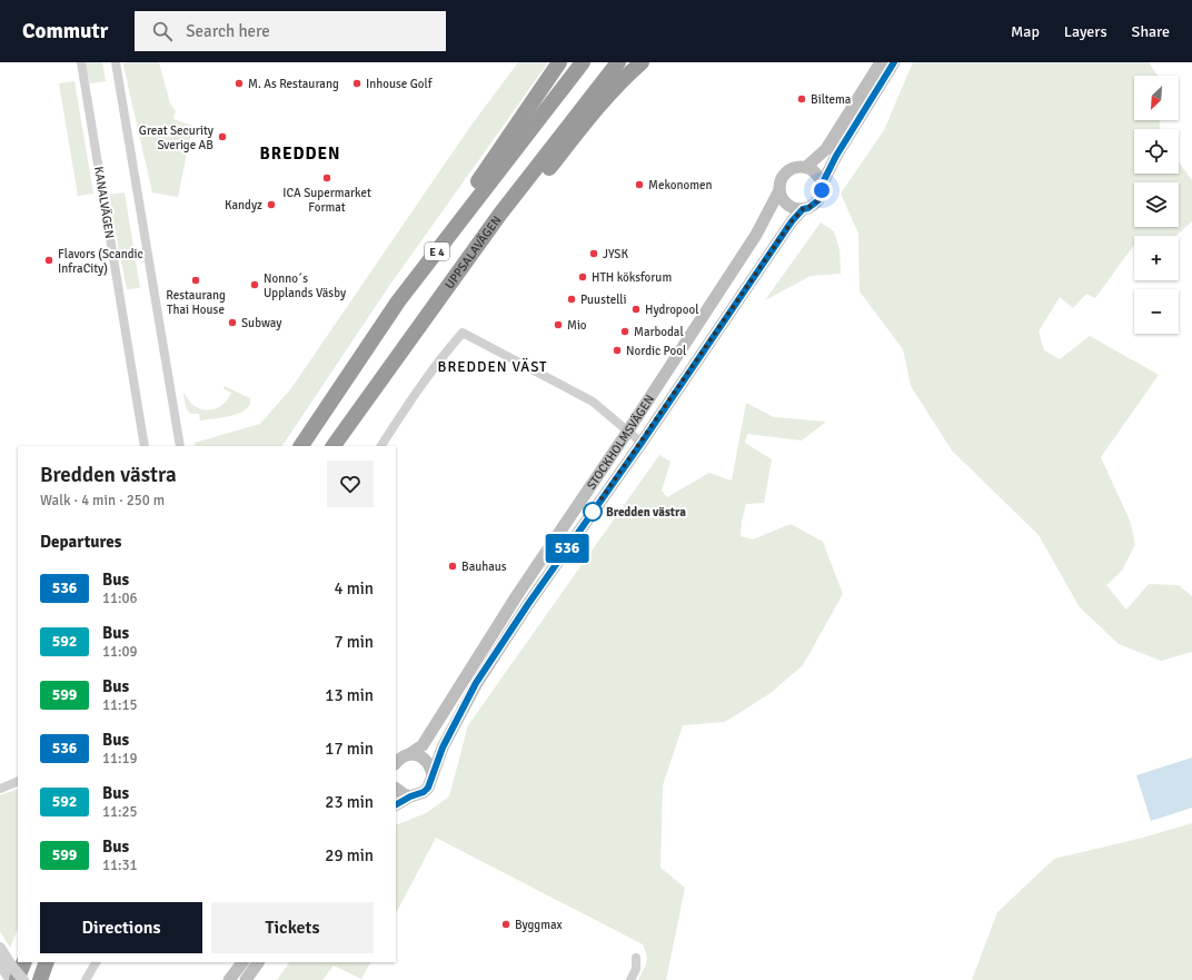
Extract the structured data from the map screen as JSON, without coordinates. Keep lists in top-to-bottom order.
{
  "streets": {
    "highway": ["E 4", "UPPSALAVÄGEN"],
    "main road": ["STOCKHOLMSVÄGEN"],
    "street": ["KANALVÄGEN"]
  },
  "districts": ["BREDDEN", "BREDDEN VÄST"],
  "places": [
    "M. As Restaurang",
    "Inhouse Golf",
    "Biltema",
    "Great Security Sverige AB",
    "ICA Supermarket Format",
    "Mekonomen",
    "Kandyz",
    "JYSK",
    "Flavors (Scandic InfraCity)",
    "HTH köksforum",
    "Restaurang Thai House",
    "Nonno´s Upplands Väsby",
    "Puustelli",
    "Hydropool",
    "Subway",
    "Mio",
    "Marbodal",
    "Nordic Pool",
    "Bredden västra",
    "Bauhaus",
    "Byggmax"
  ],
  "lines": ["bus line 536"],
  "north": "bottom left",
  "page": {
    "header": "Commutr",
    "search": "Search here",
    "nav": ["Map", "Layers", "Share"],
    "on_map": "536",
    "map_buttons": ["+", "−"],
    "heading": [
      ["Bredden västra", "Walk · 4 min · 250 m"],
      "Departures"
    ],
    "list": [
      {
        "mark": "536",
        "name": "Bus",
        "note": "11:06",
        "value": "4 min"
      },
      {
        "mark": "592",
        "name": "Bus",
        "note": "11:09",
        "value": "7 min"
      },
      {
        "mark": "599",
        "name": "Bus",
        "note": "11:15",
        "value": "13 min"
      },
      {
        "mark": "536",
        "name": "Bus",
        "note": "11:19",
        "value": "17 min"
      },
      {
        "mark": "592",
        "name": "Bus",
        "note": "11:25",
        "value": "23 min"
      },
      {
        "mark": "599",
        "name": "Bus",
        "note": "11:31",
        "value": "29 min"
      }
    ],
    "buttons": ["Directions", "Tickets"]
  }
}
